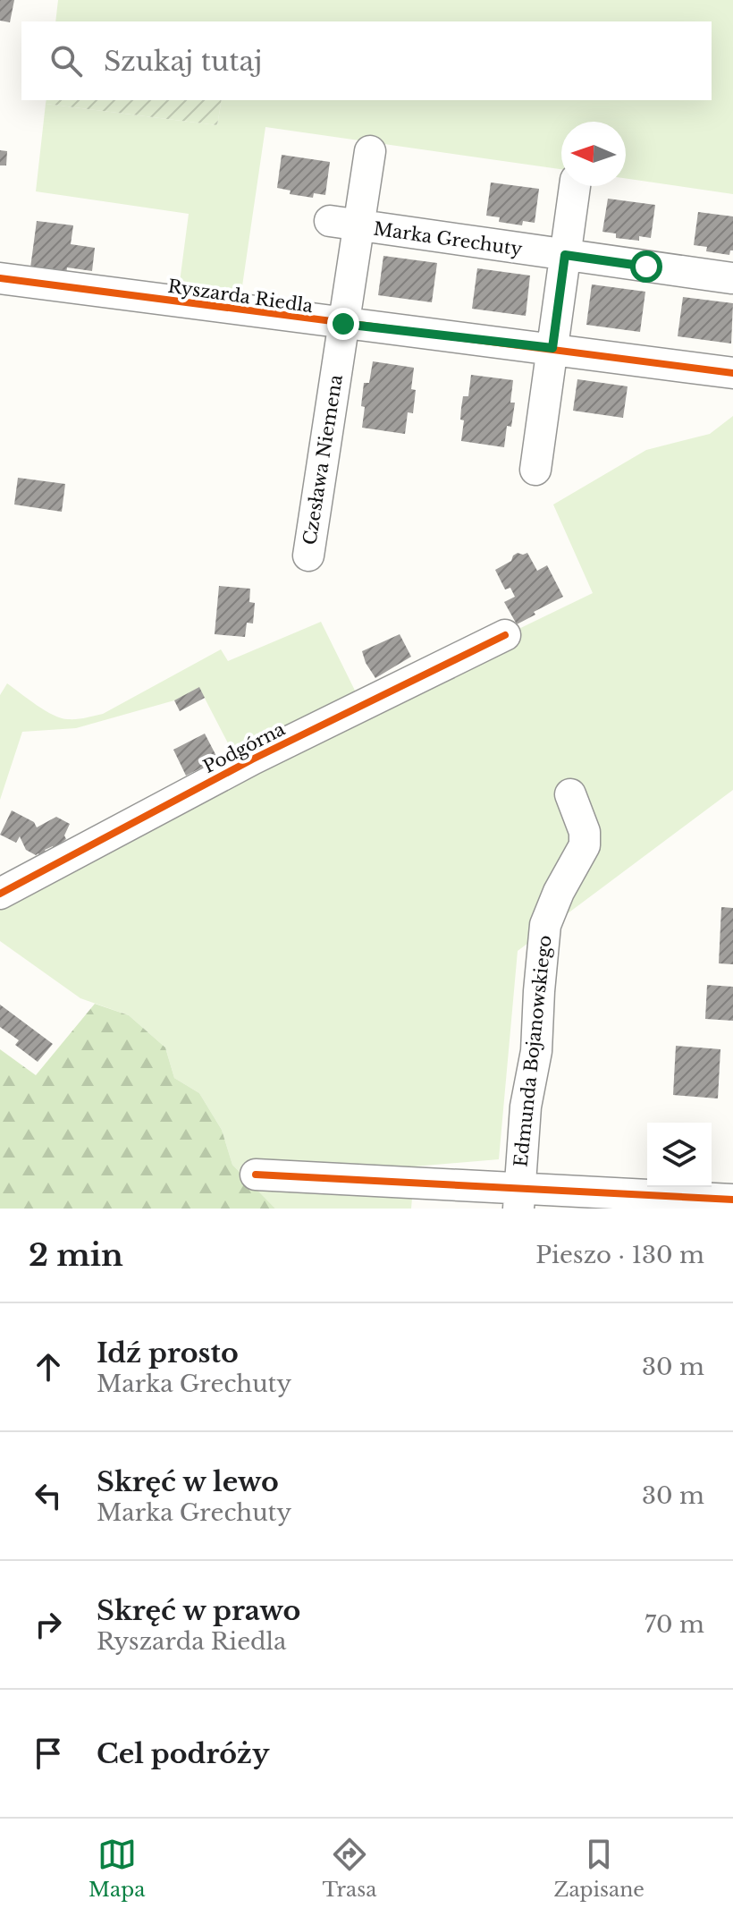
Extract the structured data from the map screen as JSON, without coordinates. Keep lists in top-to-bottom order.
{
  "streets": {
    "street": [
      "Marka Grechuty",
      "Ryszarda Riedla",
      "Czesława Niemena",
      "Podgórna",
      "Edmunda Bojanowskiego"
    ]
  },
  "crossings": [
    ["Marka Grechuty", "Czesława Niemena"],
    ["Ryszarda Riedla", "Czesława Niemena"]
  ],
  "north": "left",
  "page": {
    "search": "Szukaj tutaj",
    "heading": ["2 min", "Pieszo · 130 m"],
    "list": [
      ["Idź prosto", "Marka Grechuty", "30 m"],
      ["Skręć w lewo", "Marka Grechuty", "30 m"],
      ["Skręć w prawo", "Ryszarda Riedla", "70 m"],
      "Cel podróży"
    ],
    "nav": ["Mapa", "Trasa", "Zapisane"]
  }
}
